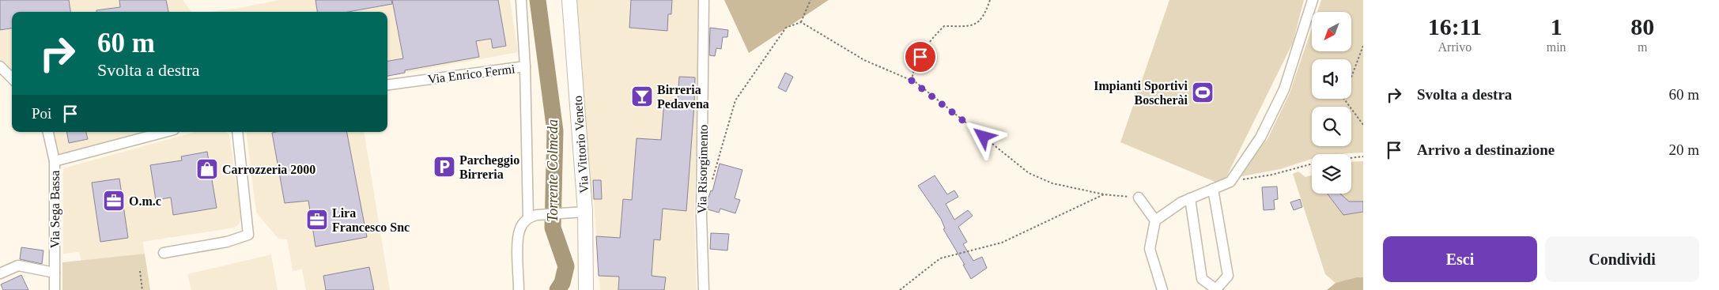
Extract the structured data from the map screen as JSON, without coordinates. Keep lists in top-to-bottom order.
{
  "streets": {
    "main road": ["Via Vittorio Veneto"],
    "street": ["Via Enrico Fermi", "Via Risorgimento", "Via Sega Bassa"]
  },
  "water": ["Torrente Colmeda"],
  "places": {
    "sports": ["Impianti Sportivi Boscherài"],
    "bar": ["Birreria Pedavena"],
    "parking": ["Parcheggio Birreria"],
    "shop": ["Carrozzeria 2000"],
    "office": ["O.m.c", "Lira Francesco Snc"]
  },
  "north": "bottom left",
  "page": {
    "eta": [
      "16:11",
      "Arrivo",
      "1",
      "min",
      "80",
      "m"
    ],
    "turn": ["60 m", "Svolta a destra"],
    "list": [
      {
        "name": "Svolta a destra",
        "value": "60 m"
      },
      {
        "name": "Arrivo a destinazione",
        "value": "20 m"
      }
    ],
    "then": "Poi",
    "buttons": ["Esci", "Condividi"]
  }
}
